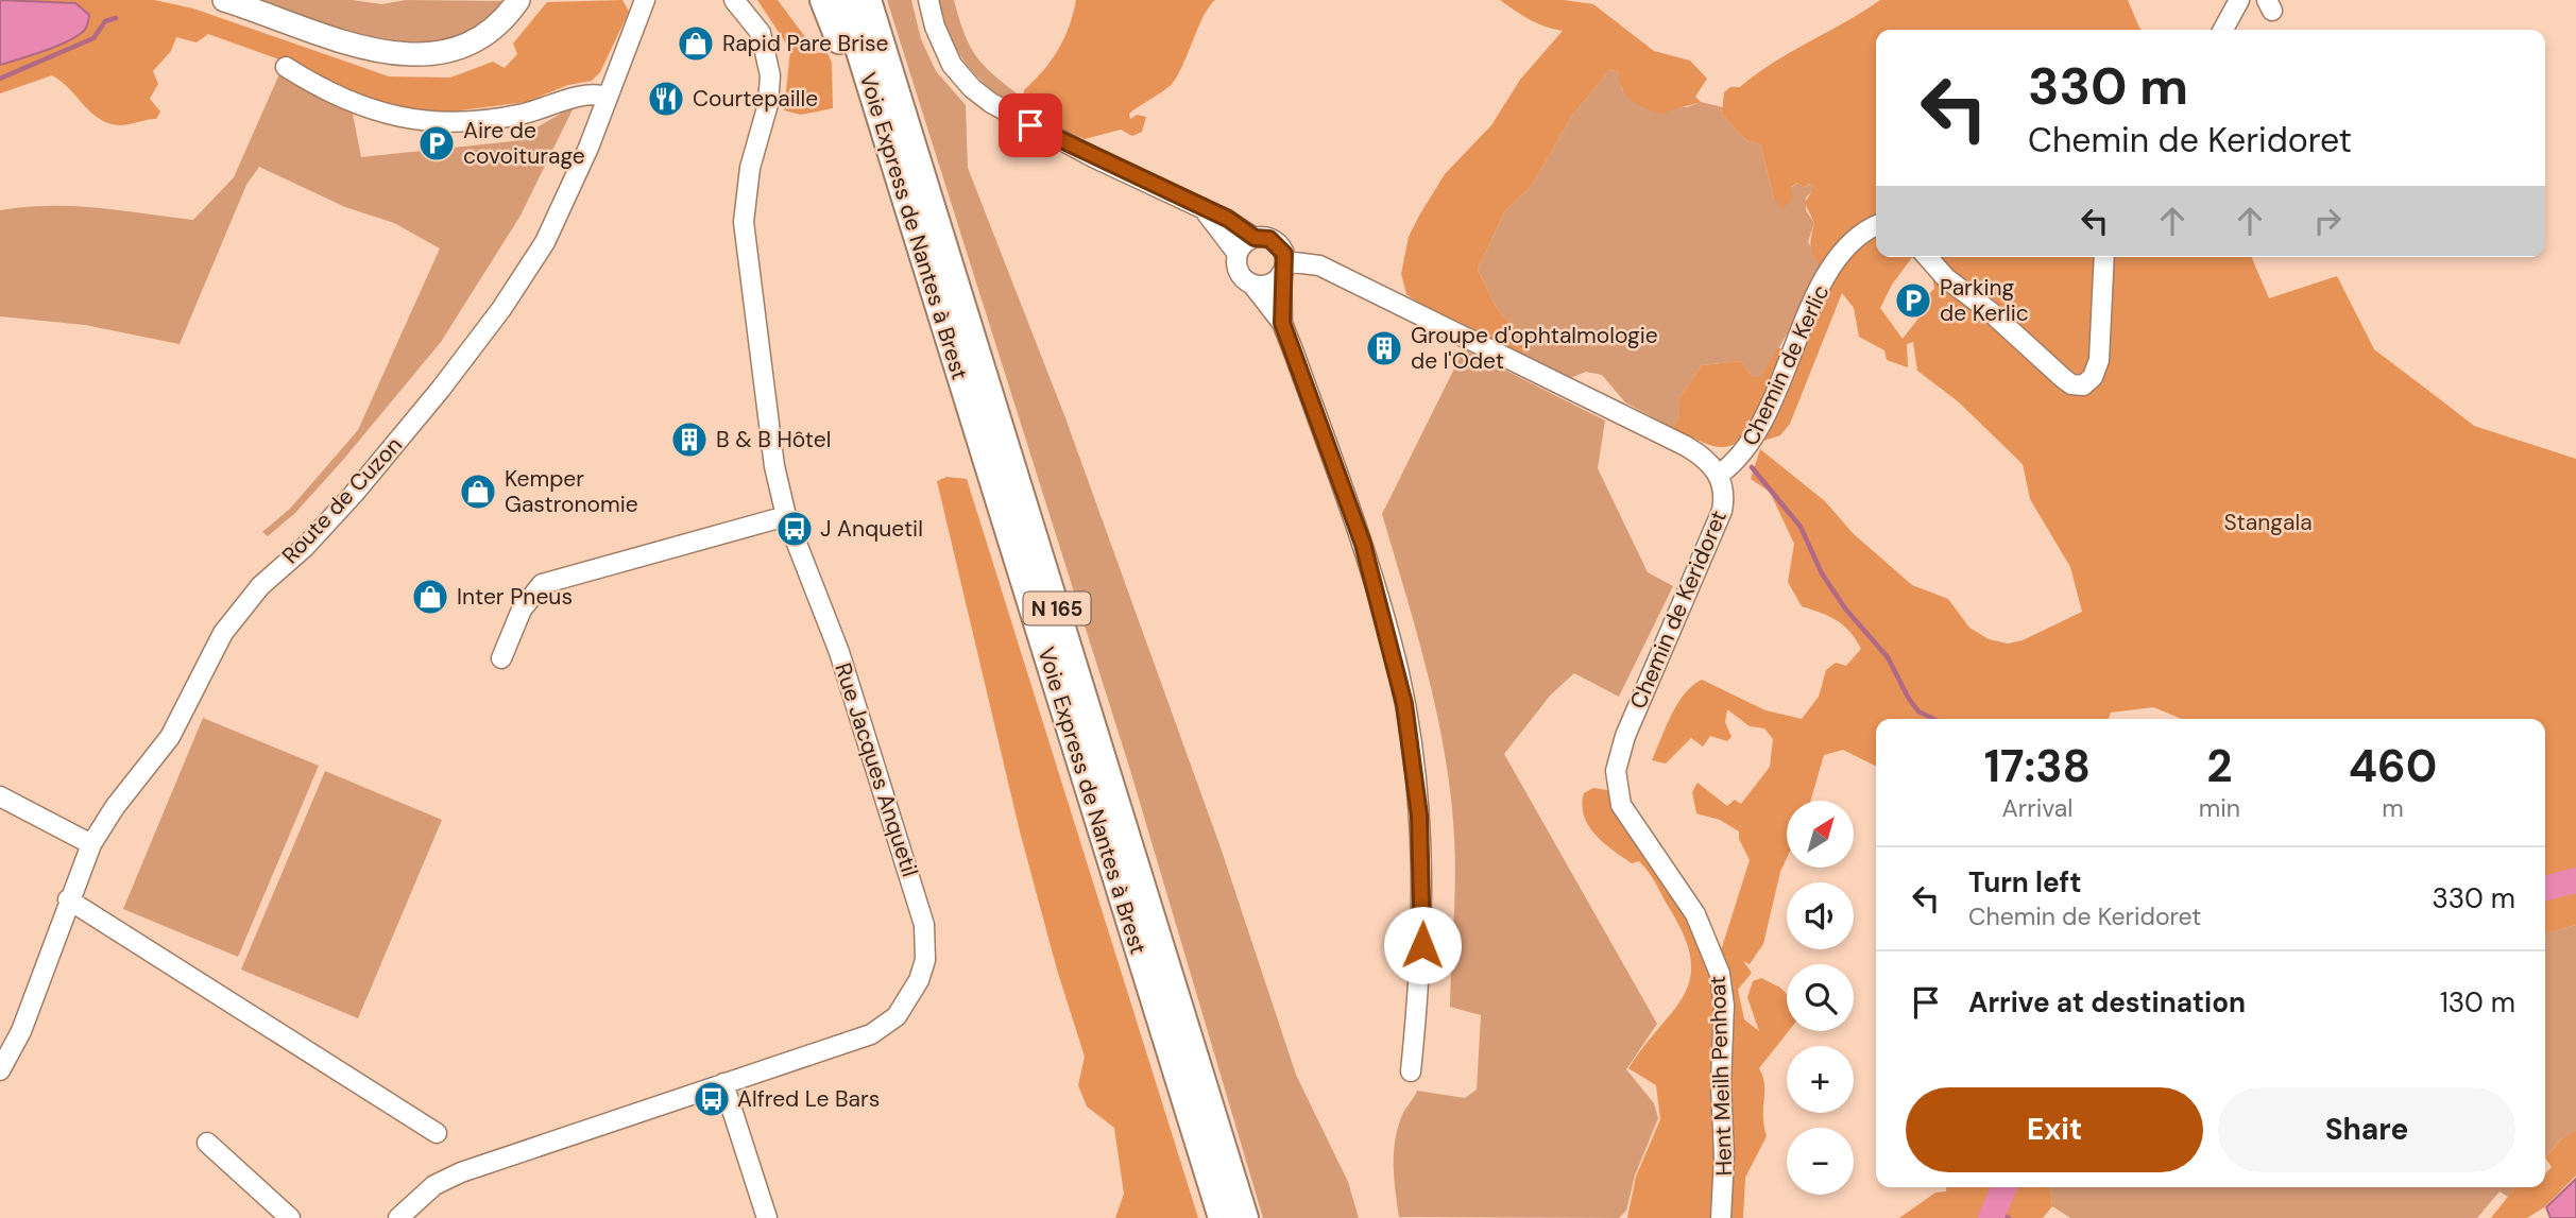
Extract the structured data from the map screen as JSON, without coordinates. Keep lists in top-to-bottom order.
{
  "streets": {
    "highway": ["Voie Express de Nantes à Brest", "N 165"],
    "street": [
      "Chemin de Kerlic",
      "Route de Cuzon",
      "Chemin de Keridoret",
      "Rue Jacques Anquetil",
      "Hent Meilh Penhoat"
    ]
  },
  "crossings": [
    ["Chemin de Kerlic", "Chemin de Keridoret"],
    ["Chemin de Keridoret", "Hent Meilh Penhoat"]
  ],
  "parks": ["Stangala"],
  "places": {
    "shop": ["Rapid Pare Brise", "Kemper Gastronomie", "Inter Pneus"],
    "restaurant": ["Courtepaille"],
    "parking": ["Aire de covoiturage", "Parking de Kerlic"],
    "building": ["Groupe d'ophtalmologie de l'Odet", "B & B Hôtel"],
    "bus stop": ["J Anquetil", "Alfred Le Bars"]
  },
  "north": "top right",
  "page": {
    "turn": ["330 m", "Chemin de Keridoret"],
    "eta": [
      "17:38",
      "Arrival",
      "2",
      "min",
      "460",
      "m"
    ],
    "map_buttons": ["+", "−"],
    "list": [
      {
        "name": "Turn left",
        "note": "Chemin de Keridoret",
        "value": "330 m"
      },
      {
        "name": "Arrive at destination",
        "value": "130 m"
      }
    ],
    "buttons": ["Exit", "Share"]
  }
}
